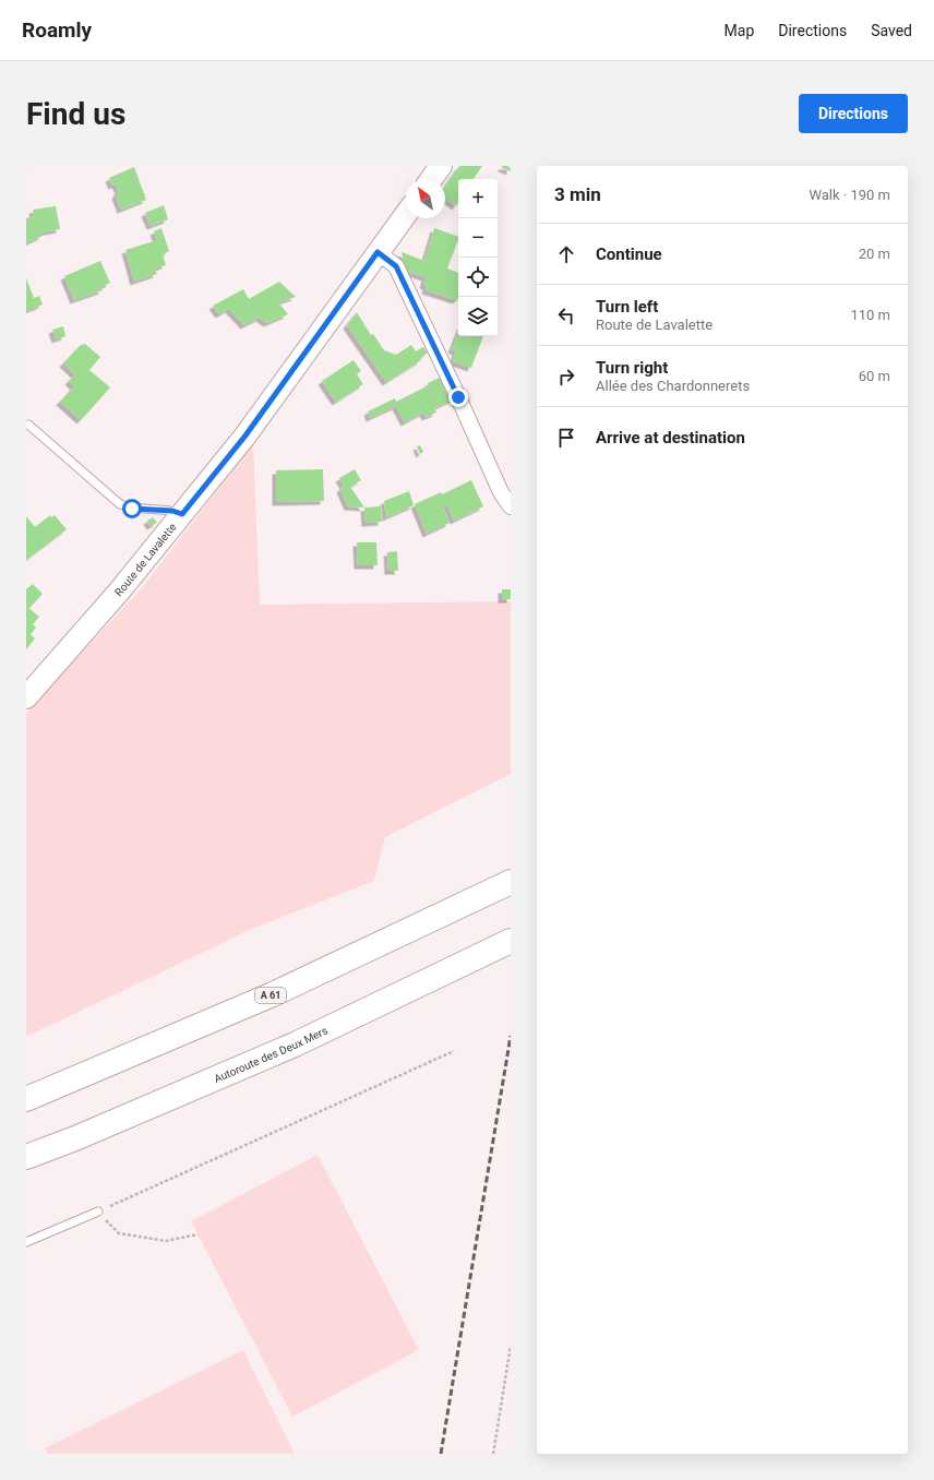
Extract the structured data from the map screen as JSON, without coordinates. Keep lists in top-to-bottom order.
{
  "streets": {
    "highway": ["A 61", "Autoroute des Deux Mers"],
    "main road": ["Route de Lavalette"]
  },
  "north": "top left",
  "page": {
    "header": "Roamly",
    "nav": ["Map", "Directions", "Saved"],
    "buttons": "Directions",
    "title": "Find us",
    "heading": ["3 min", "Walk · 190 m"],
    "map_buttons": ["+", "−"],
    "list": [
      ["Continue", "20 m"],
      ["Turn left", "Route de Lavalette", "110 m"],
      ["Turn right", "Allée des Chardonnerets", "60 m"],
      "Arrive at destination"
    ]
  }
}
